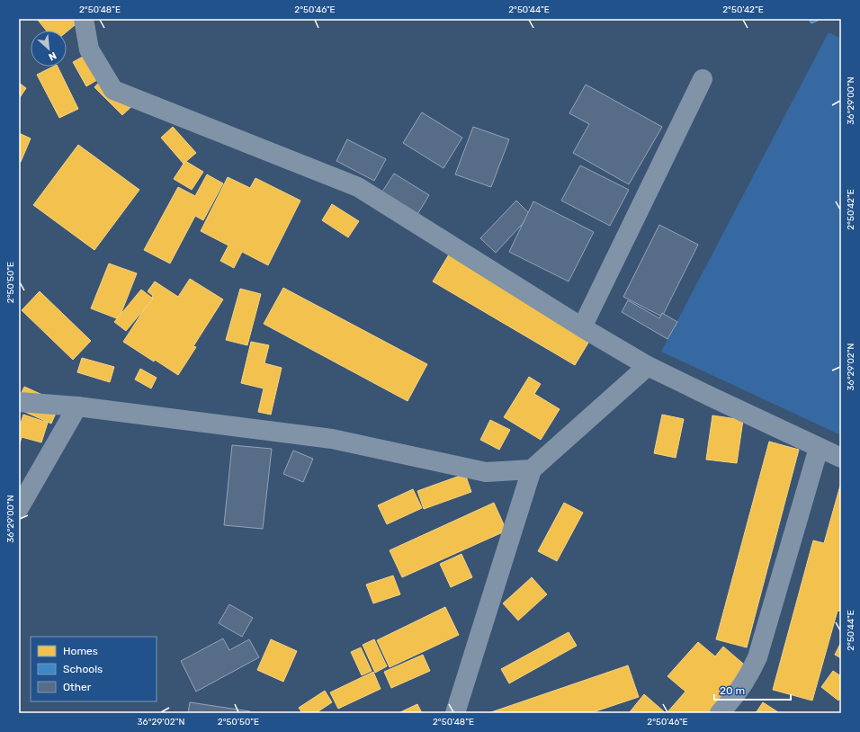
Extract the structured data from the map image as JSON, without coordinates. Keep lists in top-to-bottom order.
{
  "legend": ["Homes", "Schools", "Other"],
  "scale_bar": "20 m",
  "north": "bottom right",
  "coordinates": [
    "2°50'48\"E",
    "2°50'46\"E",
    "2°50'44\"E",
    "2°50'42\"E",
    "36°29'00\"N",
    "2°50'50\"E",
    "36°29'02\"N"
  ]
}
